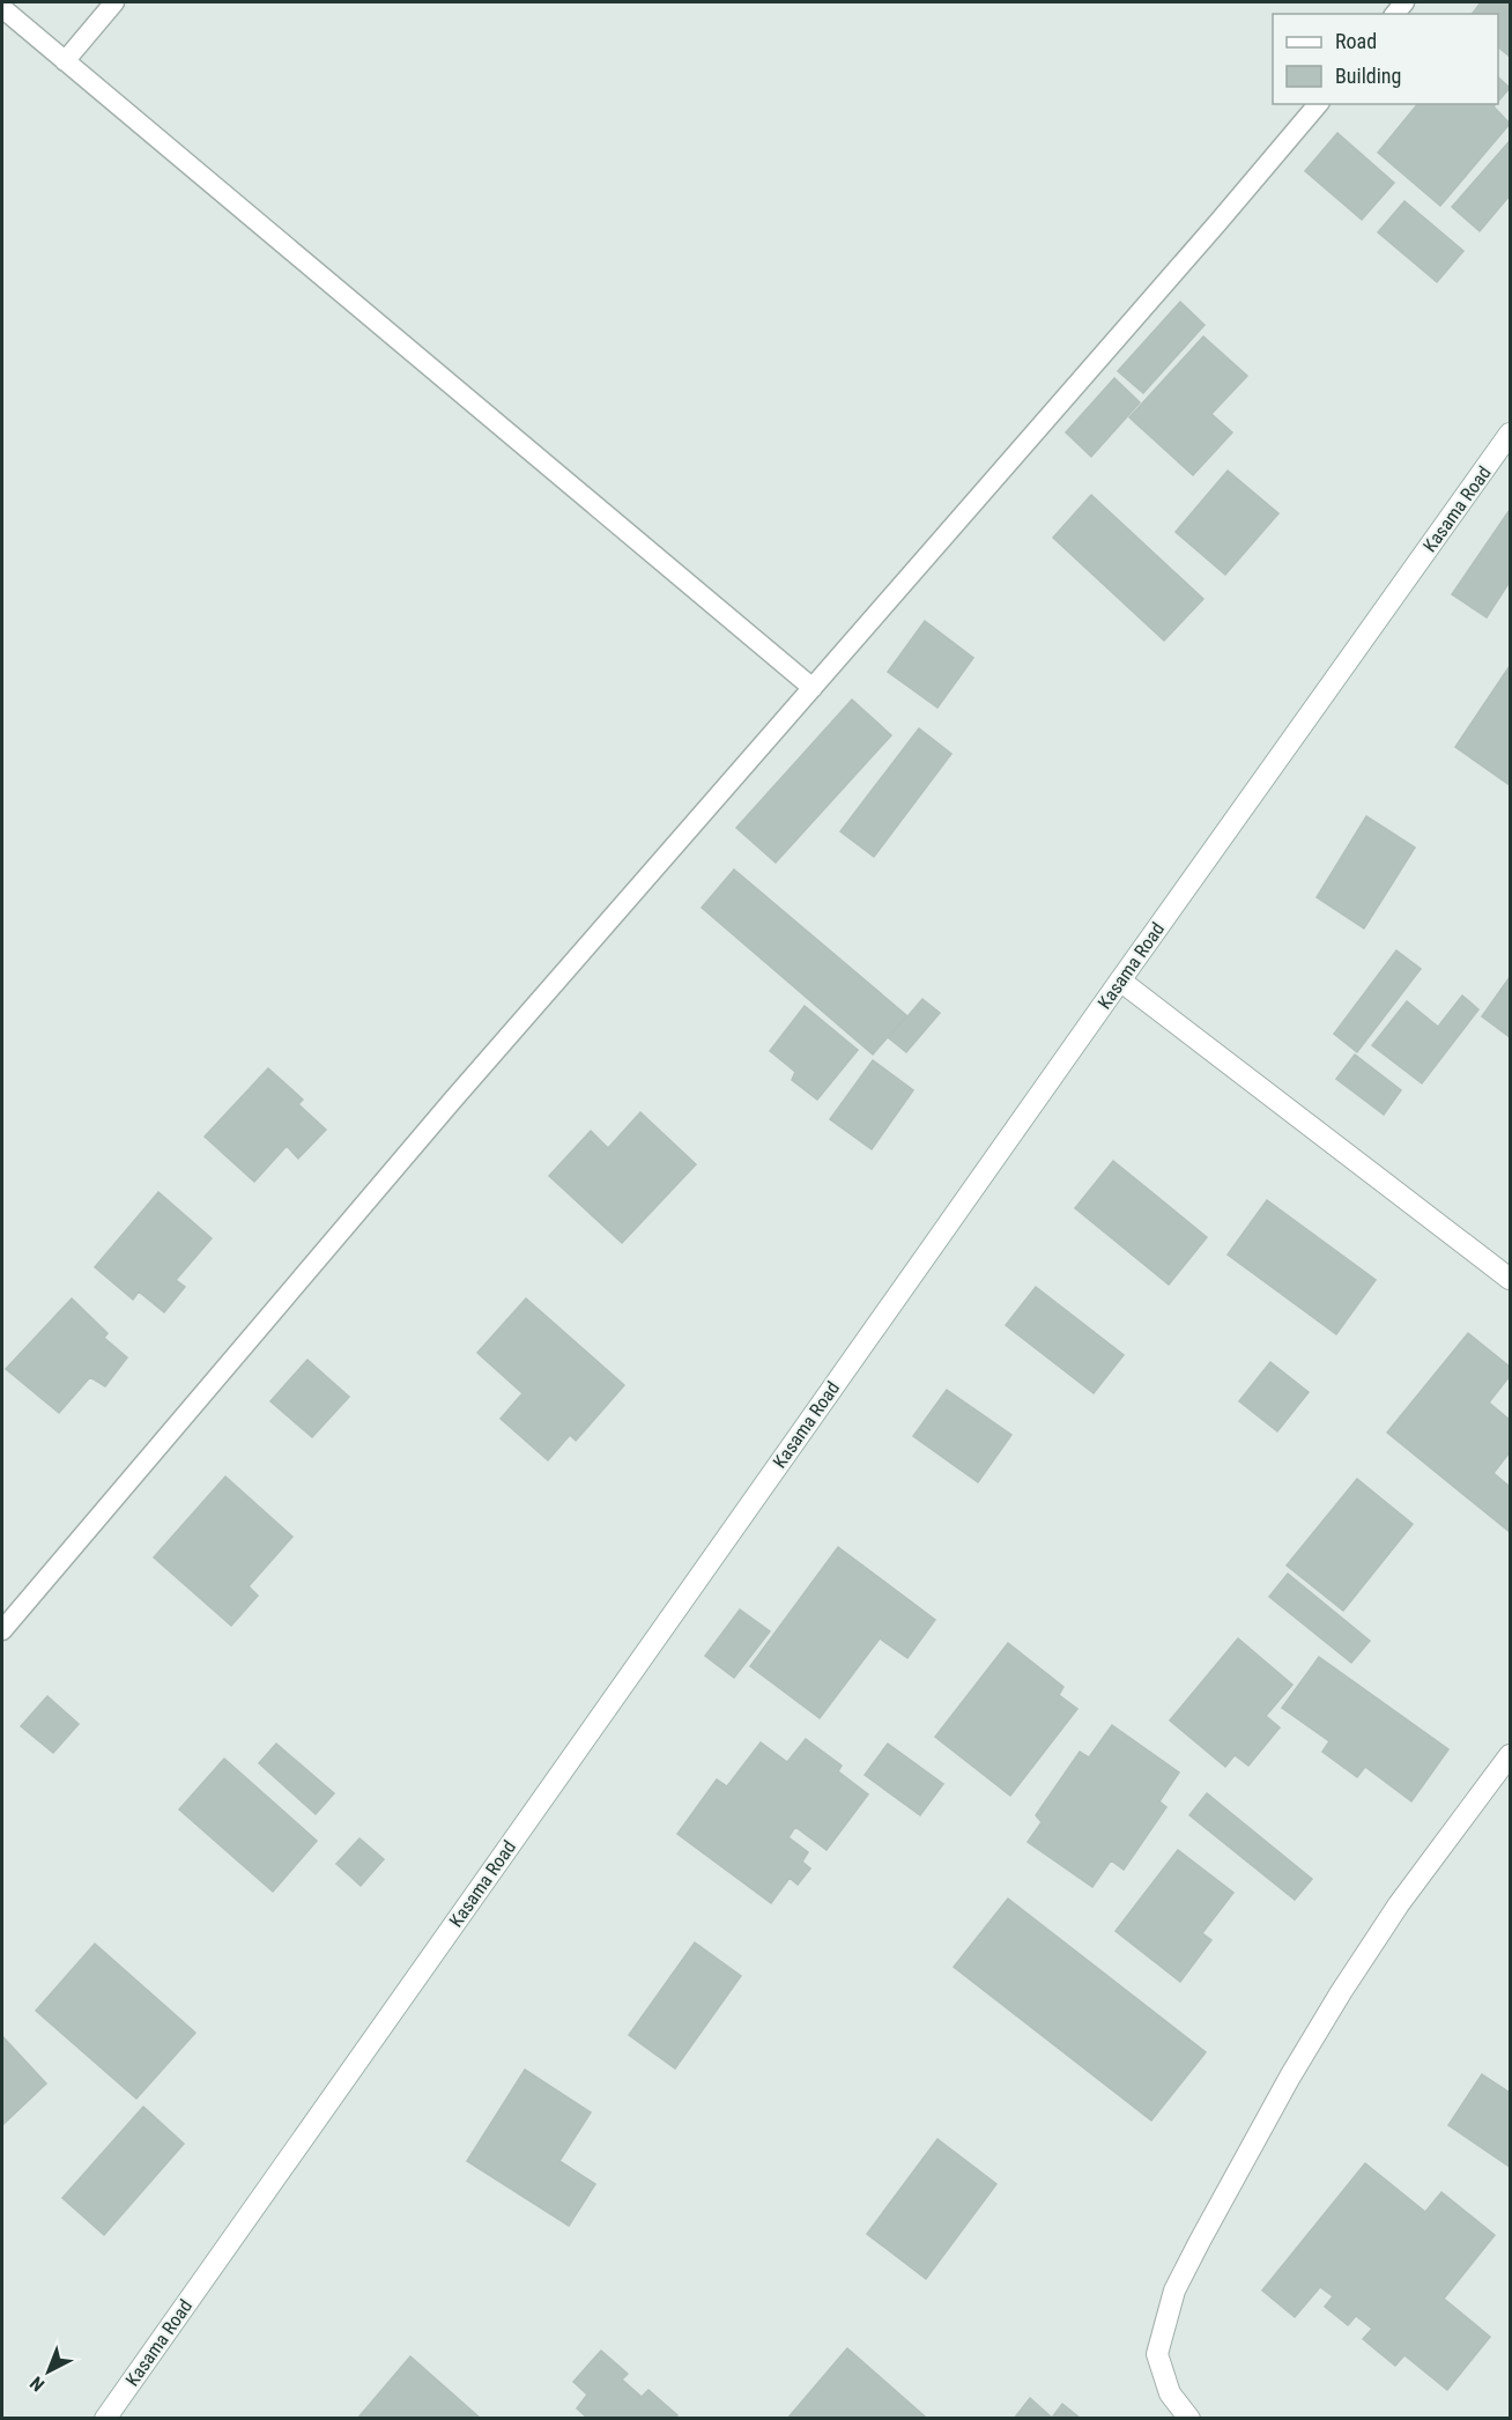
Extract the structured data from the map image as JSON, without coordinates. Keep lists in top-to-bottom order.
{
  "streets": {
    "street": ["Kasama Road"]
  },
  "legend": ["Road", "Building"],
  "north": "bottom left"
}
